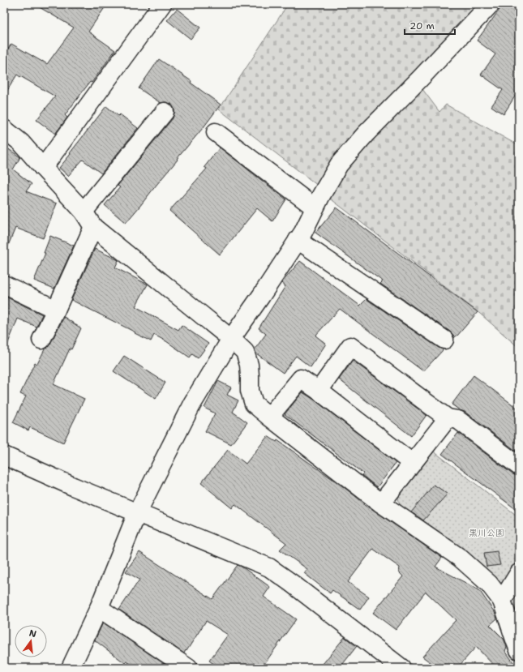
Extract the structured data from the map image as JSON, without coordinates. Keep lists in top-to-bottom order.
{
  "parks": ["黒川公園"],
  "scale_bar": "20 m",
  "north": "top"
}
